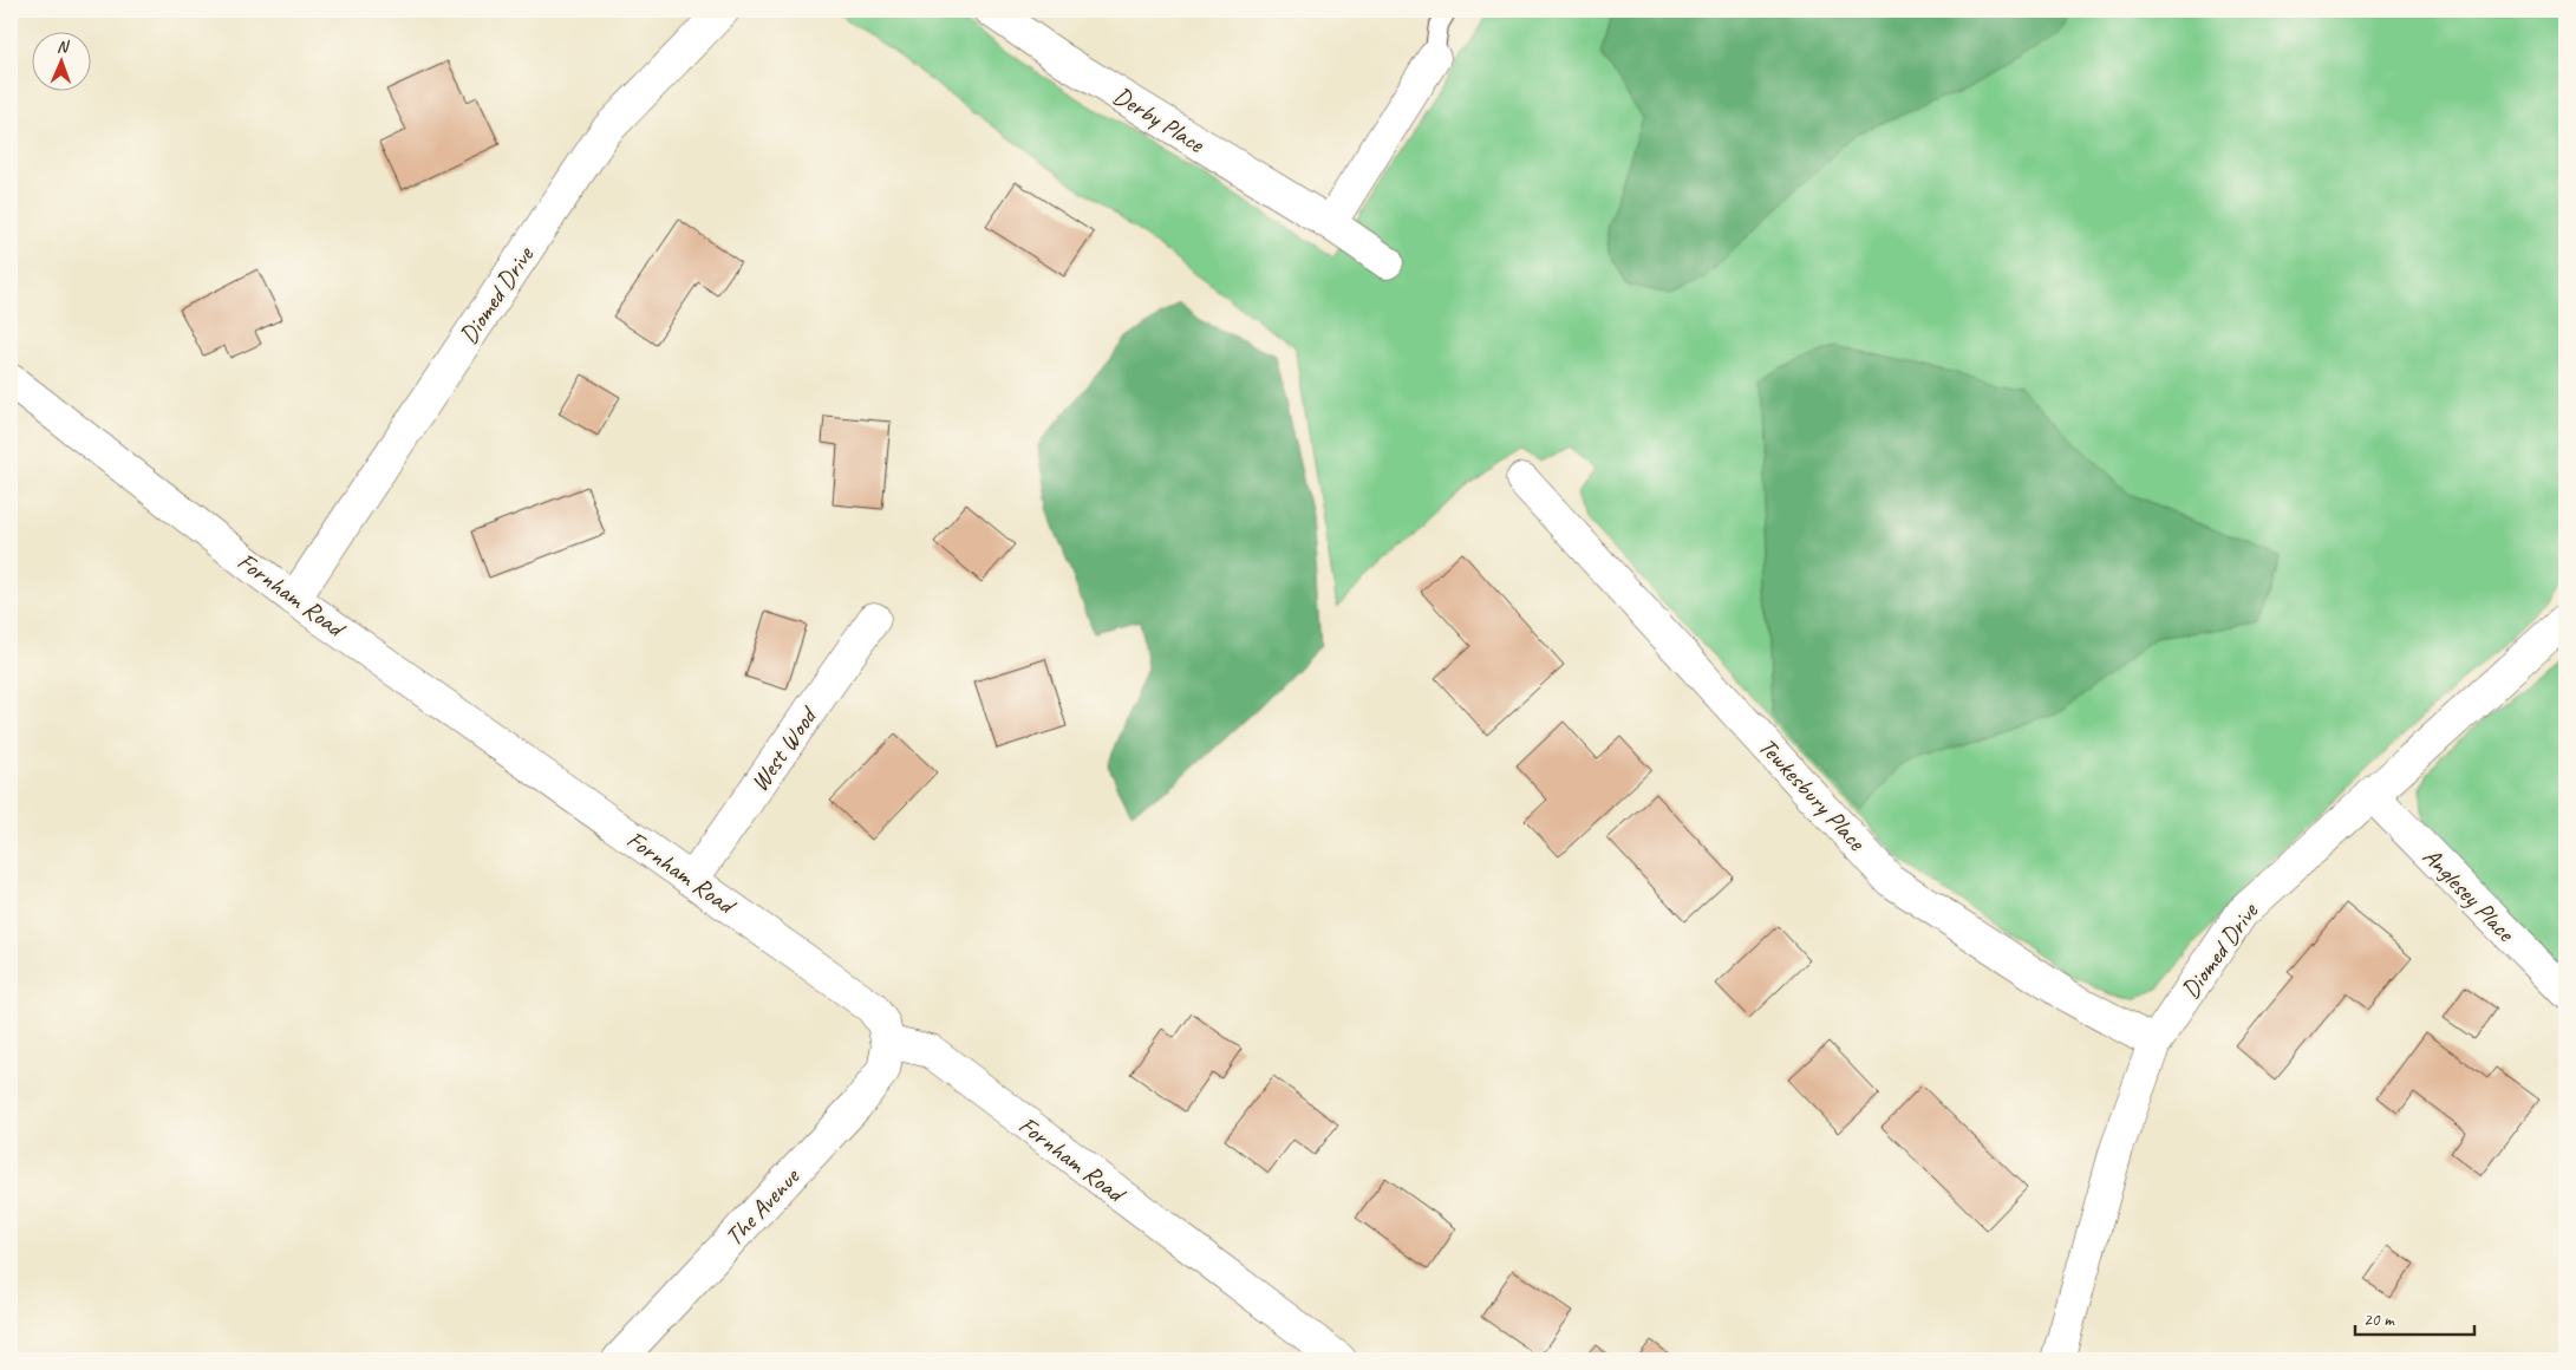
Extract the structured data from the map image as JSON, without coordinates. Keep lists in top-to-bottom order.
{
  "streets": {
    "street": [
      "Derby Place",
      "Diomed Drive",
      "Fornham Road",
      "West Wood",
      "Tewkesbury Place",
      "Anglesey Place",
      "The Avenue"
    ]
  },
  "crossings": [
    ["Diomed Drive", "Fornham Road"],
    ["Diomed Drive", "Tewkesbury Place"],
    ["Diomed Drive", "Anglesey Place"],
    ["Fornham Road", "West Wood"],
    ["Fornham Road", "The Avenue"]
  ],
  "scale_bar": "20 m",
  "north": "top"
}
